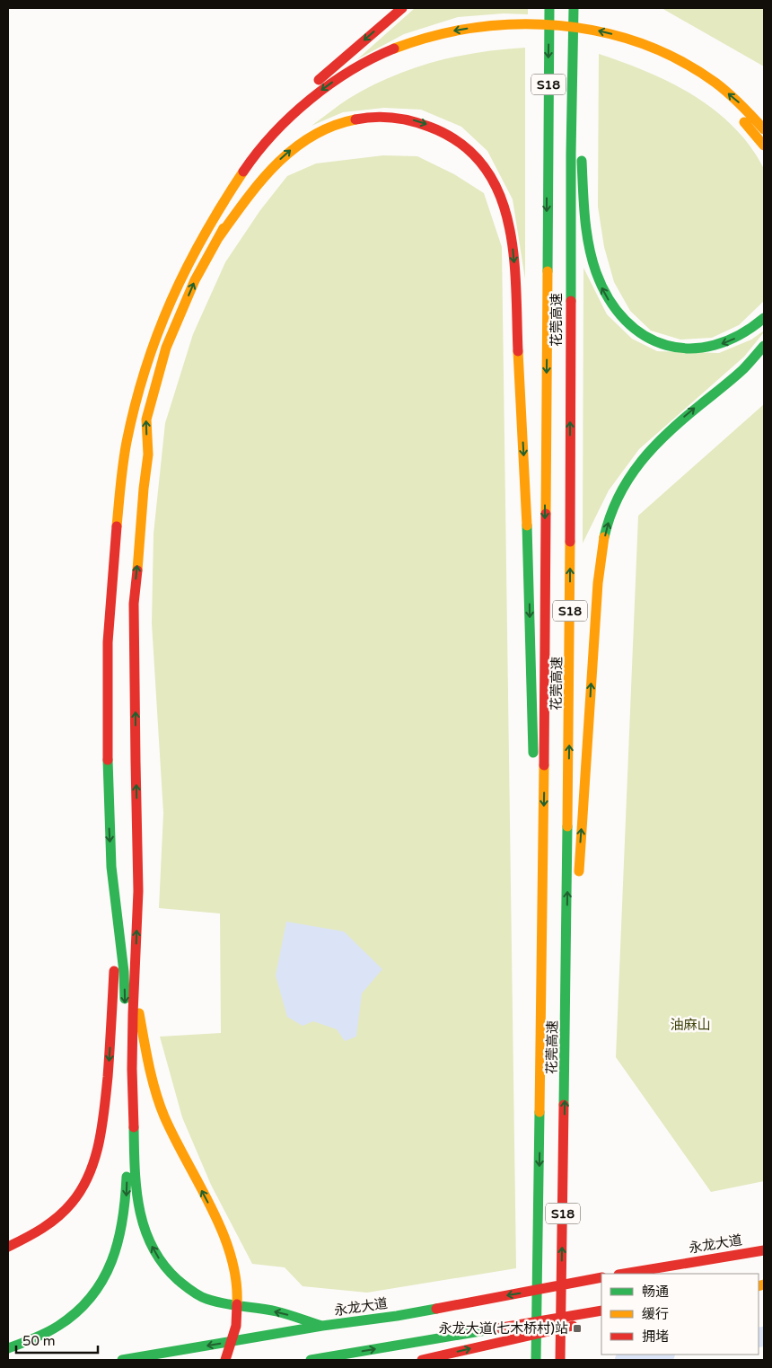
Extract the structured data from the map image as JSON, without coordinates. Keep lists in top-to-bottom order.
{
  "streets": {
    "main road": ["S18", "花莞高速", "永龙大道"]
  },
  "parks": ["油麻山"],
  "places": {
    "transit": ["永龙大道(七木桥村)站"]
  },
  "legend": ["畅通", "缓行", "拥堵"],
  "scale_bar": "50 m"
}
